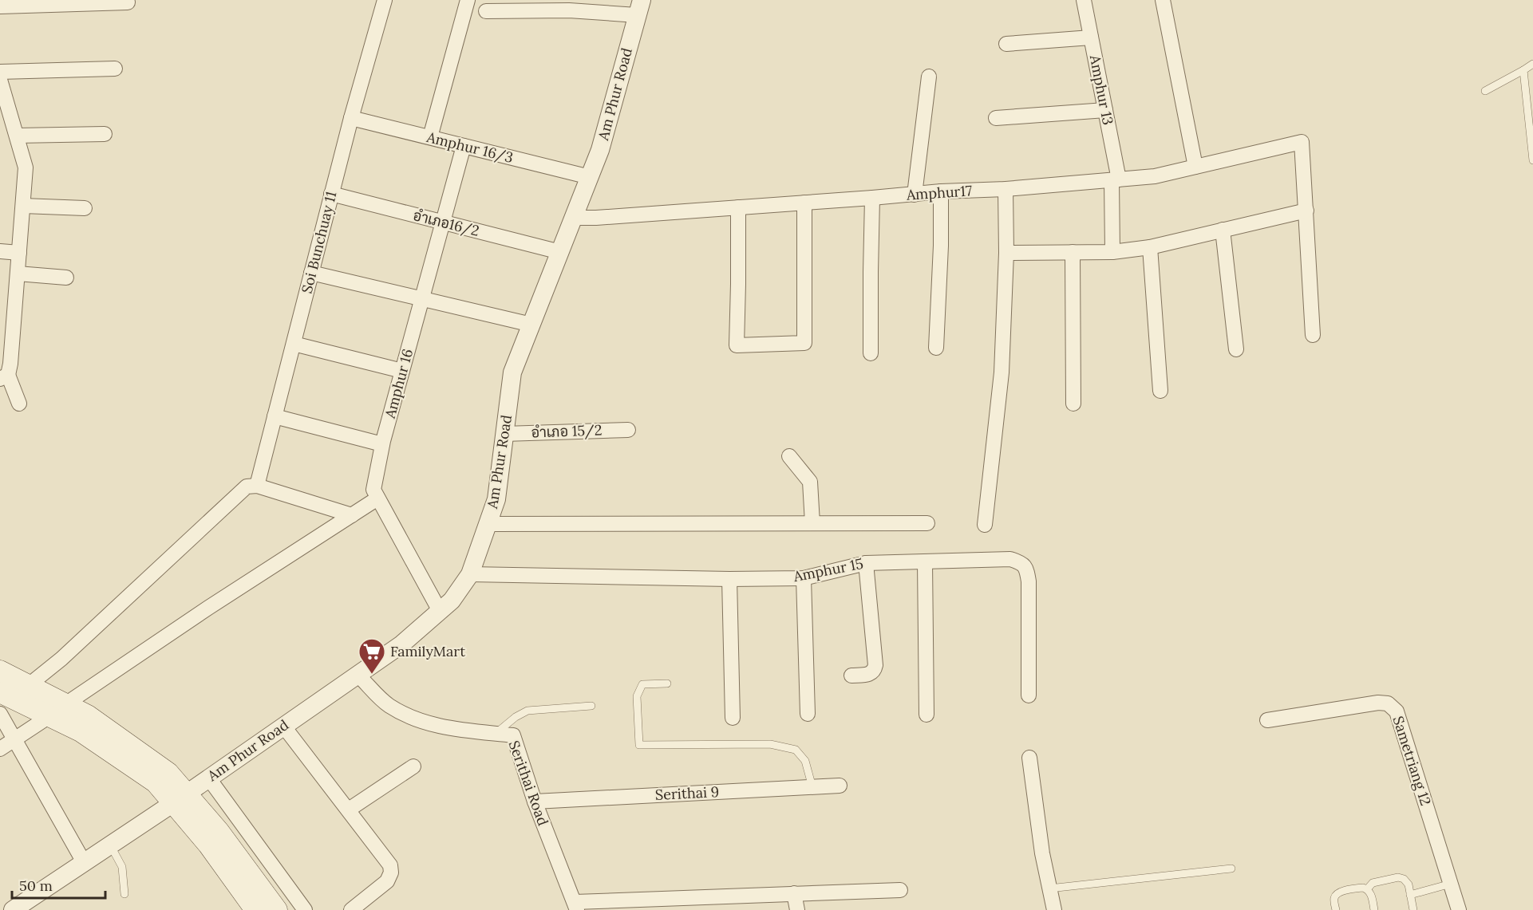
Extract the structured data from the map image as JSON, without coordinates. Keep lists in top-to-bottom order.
{
  "streets": {
    "street": [
      "Amphur 13",
      "Am Phur Road",
      "Amphur 16/3",
      "Amphur17",
      "อำเภอ16/2",
      "Soi Bunchuay 11",
      "Amphur 16",
      "อำเภอ 15/2",
      "Amphur 15",
      "Sametriang 12",
      "Serithai Road",
      "Serithai 9"
    ]
  },
  "crossings": [
    ["Amphur 13", "Amphur17"],
    ["Am Phur Road", "Amphur 16/3"],
    ["Am Phur Road", "Amphur17"],
    ["Am Phur Road", "อำเภอ16/2"],
    ["Am Phur Road", "Amphur 16"],
    ["Am Phur Road", "อำเภอ 15/2"],
    ["Am Phur Road", "Amphur 15"],
    ["Am Phur Road", "Serithai Road"],
    ["Amphur 16/3", "Soi Bunchuay 11"],
    ["Amphur 16/3", "Amphur 16"],
    ["อำเภอ16/2", "Soi Bunchuay 11"],
    ["อำเภอ16/2", "Amphur 16"],
    ["Serithai Road", "Serithai 9"]
  ],
  "places": {
    "supermarket": ["FamilyMart"]
  },
  "scale_bar": "50 m"
}
